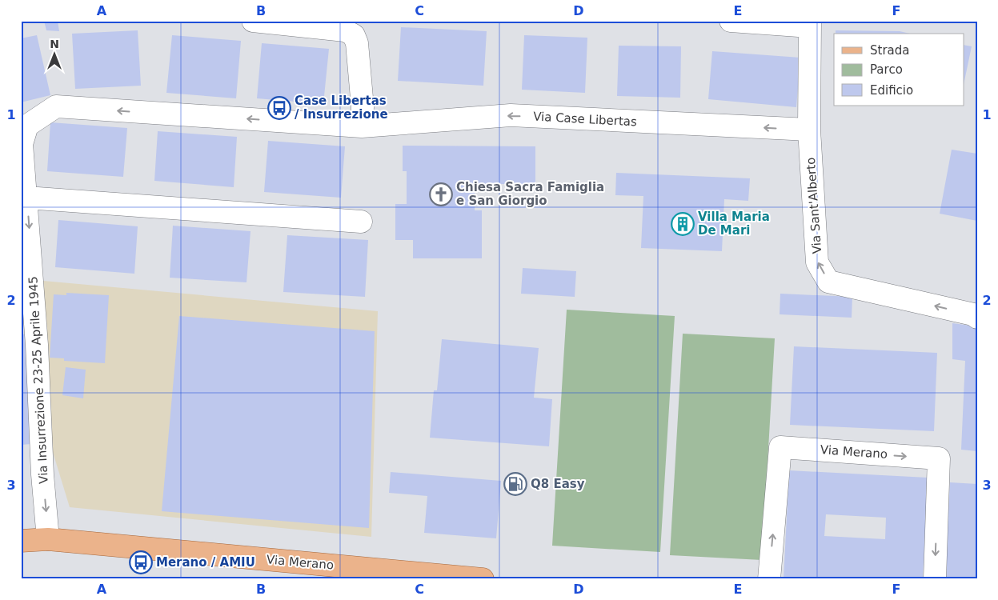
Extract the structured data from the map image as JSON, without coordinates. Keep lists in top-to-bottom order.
{
  "streets": {
    "main road": ["Via Merano"],
    "street": ["Via Case Libertas", "Via Sant'Alberto", "Via Insurrezione 23-25 Aprile 1945"]
  },
  "crossings": [
    ["Via Case Libertas", "Via Sant'Alberto"],
    ["Via Case Libertas", "Via Insurrezione 23-25 Aprile 1945"],
    ["Via Insurrezione 23-25 Aprile 1945", "Via Merano"]
  ],
  "one_way": ["Via Case Libertas", "Via Sant'Alberto"],
  "places": {
    "bus stop": ["Case Libertas / Insurrezione", "Merano / AMIU"],
    "church": ["Chiesa Sacra Famiglia e San Giorgio"],
    "building": ["Villa Maria De Mari"],
    "fuel station": ["Q8 Easy"]
  },
  "legend": ["Strada", "Parco", "Edificio"],
  "north": "top",
  "grid": {
    "columns": [
      "A",
      "B",
      "C",
      "D",
      "E",
      "F"
    ],
    "rows": ["1", "2", "3"]
  }
}
